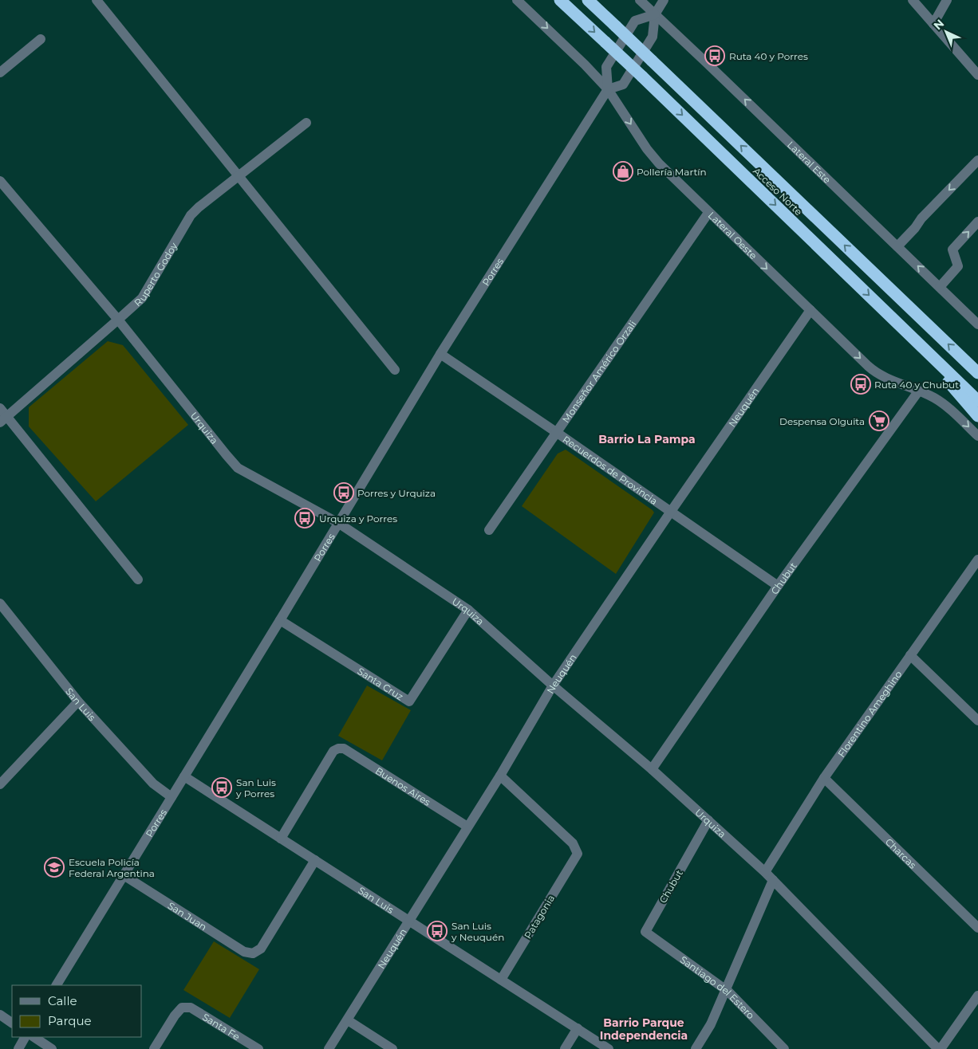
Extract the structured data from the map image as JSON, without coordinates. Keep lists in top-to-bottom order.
{
  "streets": {
    "highway": ["Acceso Norte"],
    "street": [
      "Lateral Este",
      "Lateral Oeste",
      "Porres",
      "Ruperto Godoy",
      "Monseñor Américo Orzali",
      "Neuquén",
      "Urquiza",
      "Recuerdos de Provincia",
      "Chubut",
      "Santa Cruz",
      "San Luis",
      "Florentino Ameghino",
      "Buenos Aires",
      "Charcas",
      "San Juan",
      "Patagonia",
      "Santiago del Estero",
      "Santa Fe"
    ]
  },
  "crossings": [
    ["Lateral Oeste", "Porres"],
    ["Lateral Oeste", "Monseñor Américo Orzali"],
    ["Lateral Oeste", "Neuquén"],
    ["Lateral Oeste", "Chubut"],
    ["Porres", "Urquiza"],
    ["Porres", "Recuerdos de Provincia"],
    ["Porres", "Santa Cruz"],
    ["Porres", "San Luis"],
    ["Porres", "San Juan"],
    ["Ruperto Godoy", "Urquiza"],
    ["Monseñor Américo Orzali", "Recuerdos de Provincia"],
    ["Neuquén", "Urquiza"],
    ["Neuquén", "Recuerdos de Provincia"],
    ["Neuquén", "San Luis"],
    ["Neuquén", "Buenos Aires"],
    ["Neuquén", "Patagonia"],
    ["Urquiza", "Chubut"],
    ["Urquiza", "Santa Cruz"],
    ["Urquiza", "Florentino Ameghino"],
    ["Recuerdos de Provincia", "Chubut"],
    ["Chubut", "Santiago del Estero"],
    ["San Luis", "Buenos Aires"],
    ["San Luis", "San Juan"],
    ["San Luis", "Patagonia"],
    ["Florentino Ameghino", "Charcas"]
  ],
  "one_way": ["Lateral Este", "Lateral Oeste"],
  "districts": ["Barrio La Pampa", "Barrio Parque Independencia"],
  "places": {
    "bus stop": [
      "Ruta 40 y Porres",
      "Ruta 40 y Chubut",
      "Porres y Urquiza",
      "Urquiza y Porres",
      "San Luis y Porres",
      "San Luis y Neuquén"
    ],
    "shop": ["Pollería Martín"],
    "supermarket": ["Despensa Olguita"],
    "school or university": ["Escuela Policía Federal Argentina"]
  },
  "legend": ["Calle", "Parque"],
  "north": "top left"
}
